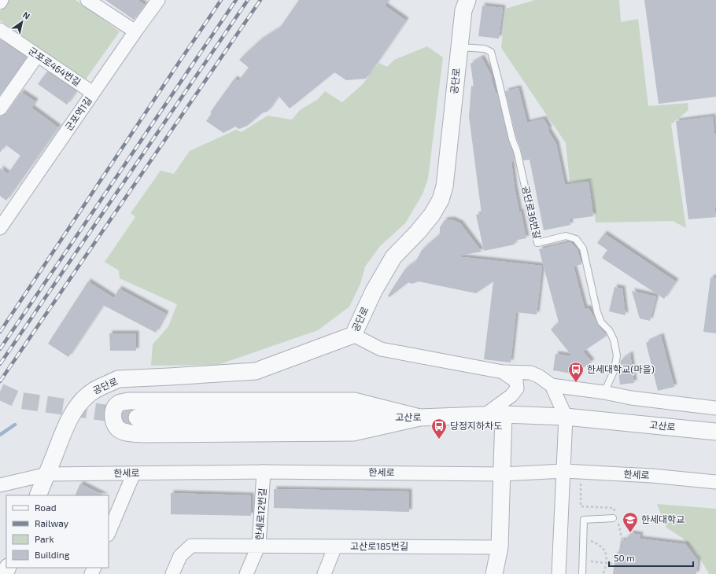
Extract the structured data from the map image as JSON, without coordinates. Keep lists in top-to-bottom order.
{
  "streets": {
    "street": [
      "군포로464번길",
      "공단로",
      "군포역1길",
      "고산로",
      "한세로",
      "한세로12번길",
      "고산로185번길"
    ],
    "lane": ["공단로36번길"]
  },
  "crossings": [
    ["군포로464번길", "군포역1길"],
    ["공단로", "공단로36번길"],
    ["공단로", "한세로"],
    ["한세로", "한세로12번길"],
    ["한세로12번길", "고산로185번길"]
  ],
  "places": {
    "bus stop": ["한세대학교(마을)", "당정지하차도"],
    "school or university": ["한세대학교"]
  },
  "legend": [
    "Road",
    "Railway",
    "Park",
    "Building"
  ],
  "scale_bar": "50 m",
  "north": "top right"
}
